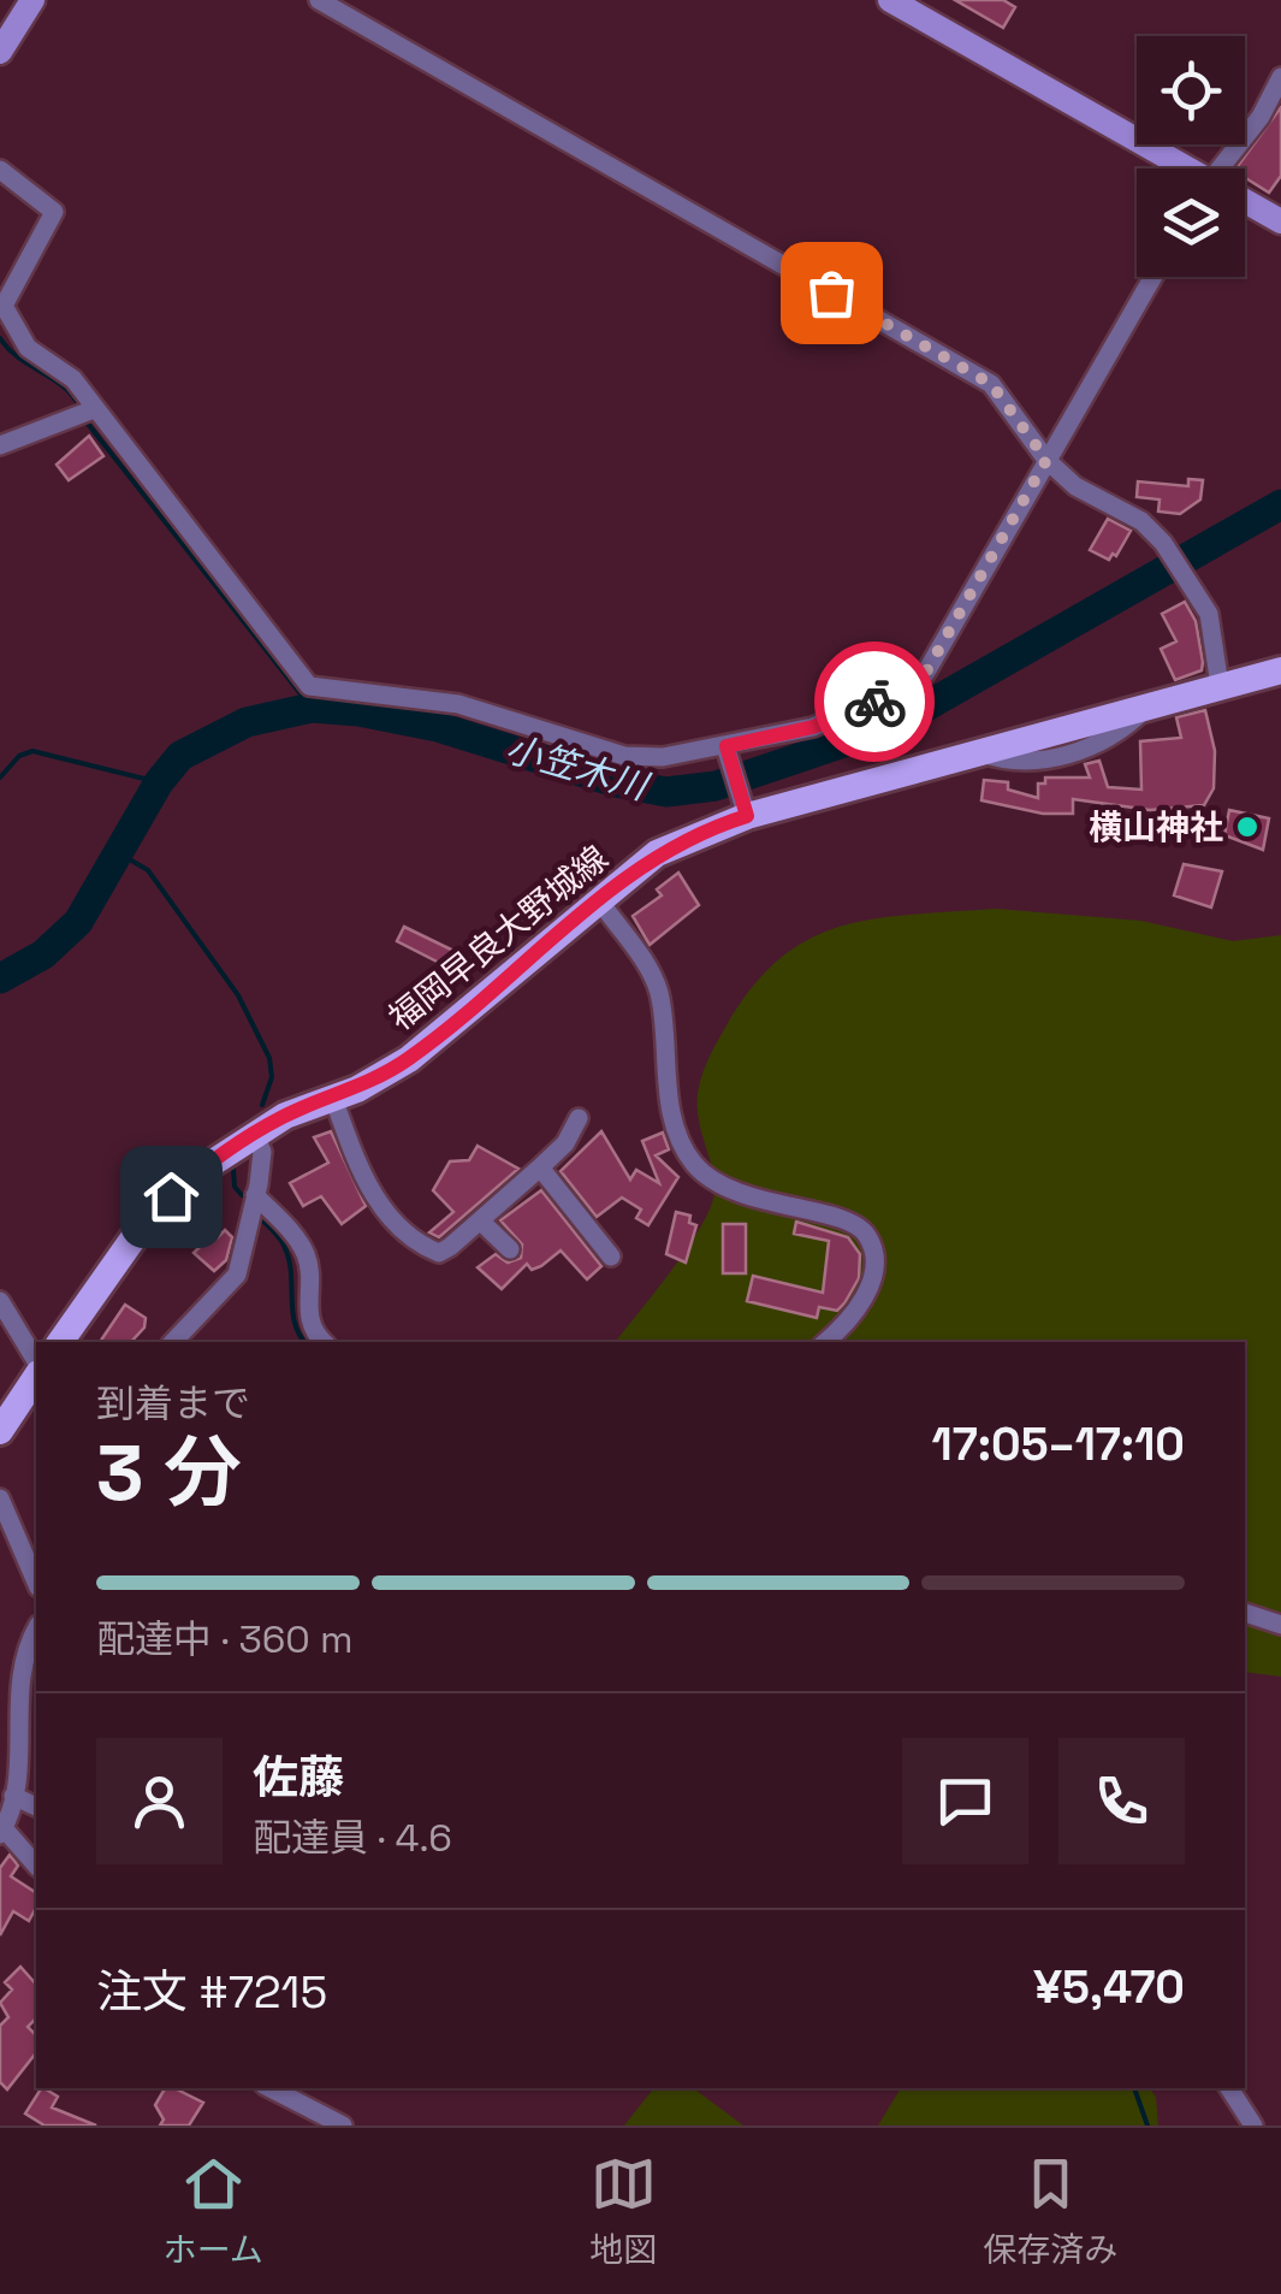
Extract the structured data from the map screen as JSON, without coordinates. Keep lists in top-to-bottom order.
{
  "streets": {
    "main road": ["福岡早良大野城線"]
  },
  "water": ["小笠木川"],
  "places": ["横山神社"],
  "page": {
    "heading": ["3 分", "到着まで", "17:05–17:10"],
    "panel": [
      "佐藤",
      "配達員 · 4.6",
      "注文 #7215",
      "¥5,470"
    ],
    "bar": "配達中 · 360 m",
    "tabs": ["ホーム", "地図", "保存済み"]
  }
}
